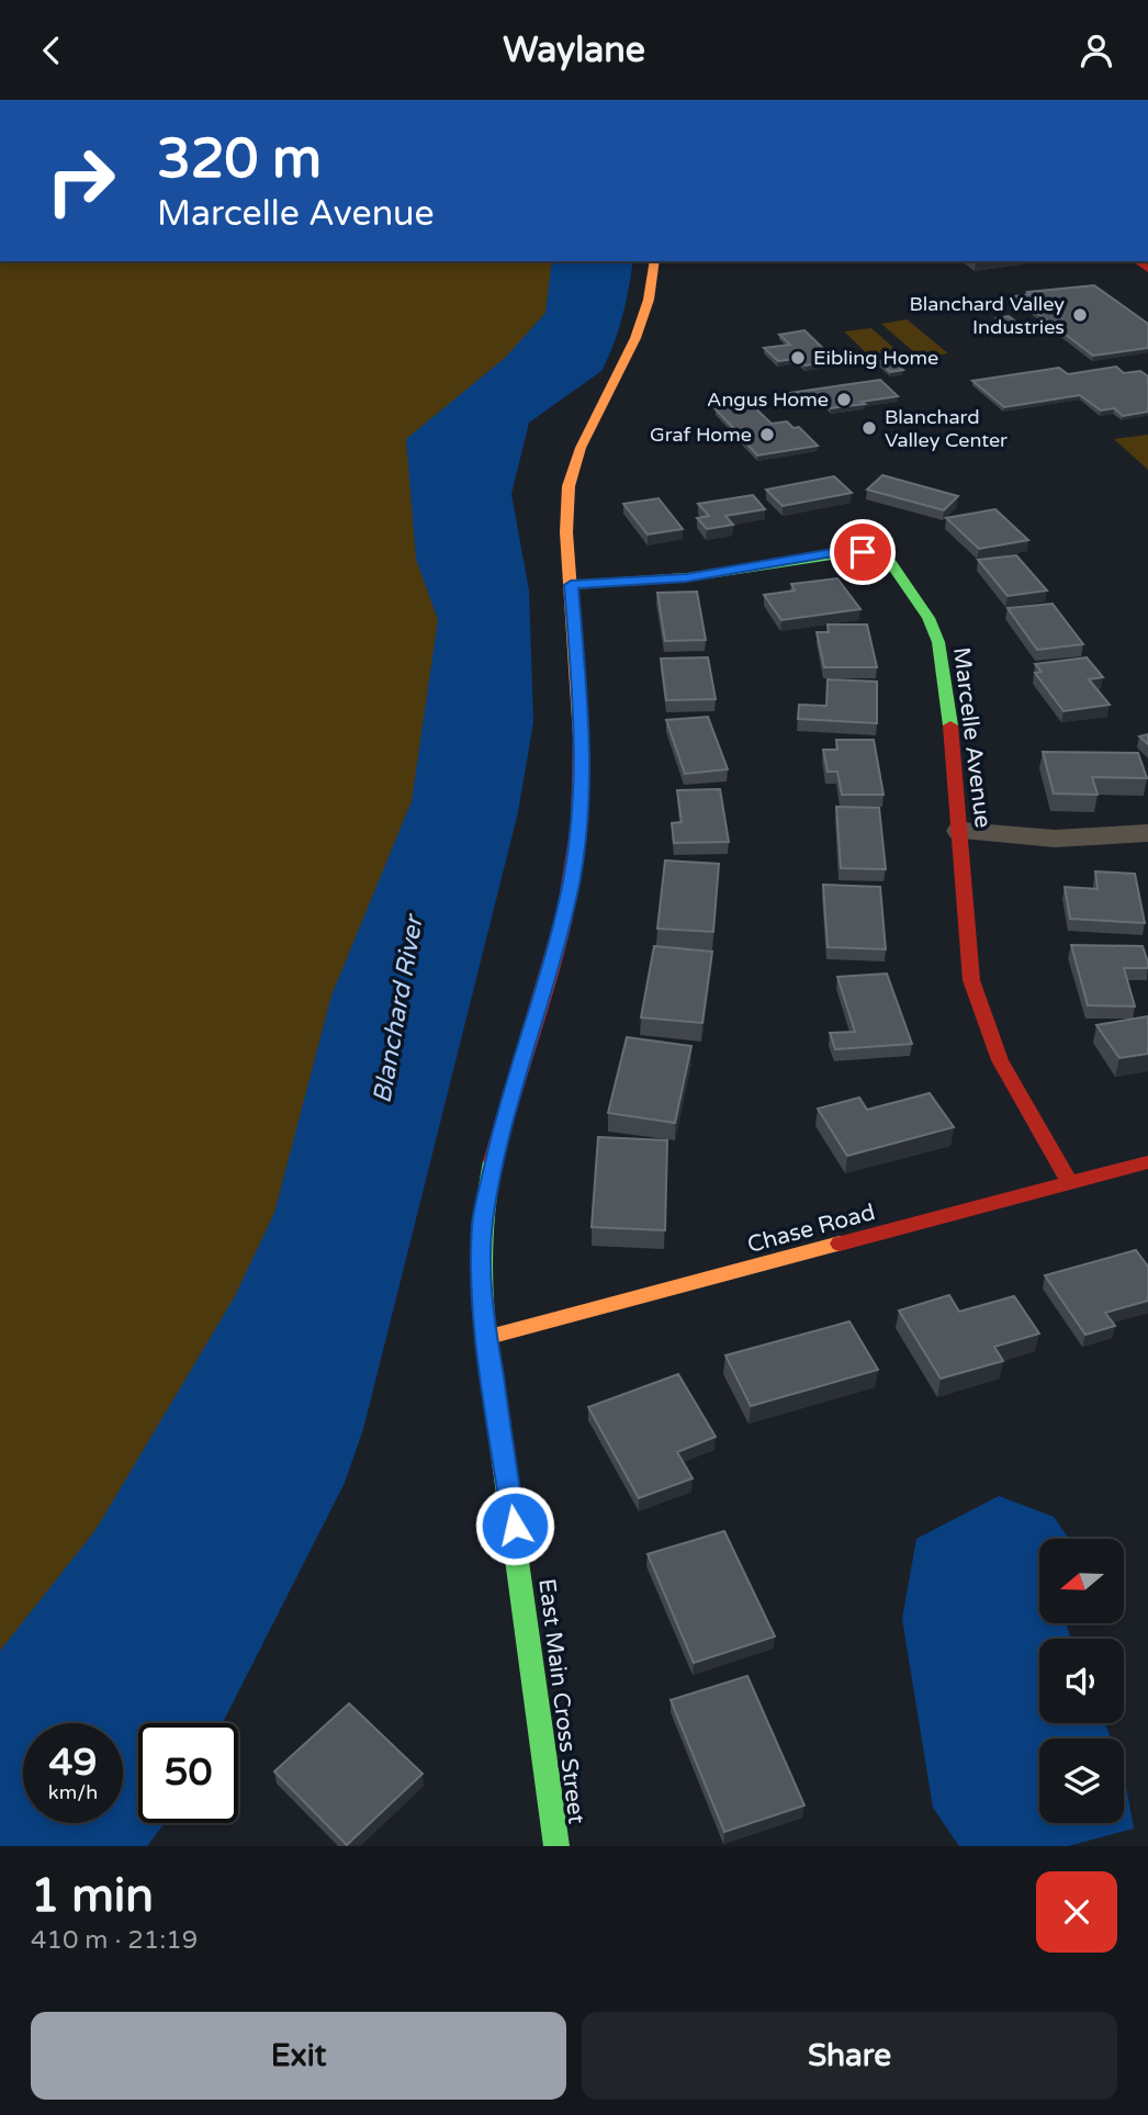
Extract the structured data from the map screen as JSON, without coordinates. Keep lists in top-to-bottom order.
{
  "streets": {
    "main road": ["Marcelle Avenue", "Chase Road", "East Main Cross Street"]
  },
  "crossings": [
    ["Marcelle Avenue", "Chase Road"],
    ["Marcelle Avenue", "East Main Cross Street"],
    ["Chase Road", "East Main Cross Street"]
  ],
  "water": ["Blanchard River"],
  "places": [
    "Blanchard Valley Industries",
    "Eibling Home",
    "Angus Home",
    "Blanchard Valley Center",
    "Graf Home"
  ],
  "north": "left",
  "page": {
    "header": "Waylane",
    "turn": ["320 m", "Marcelle Avenue"],
    "speed": "49 km/h",
    "limit": "50",
    "heading": ["1 min", "410 m · 21:19"],
    "buttons": ["Exit", "Share"]
  }
}
